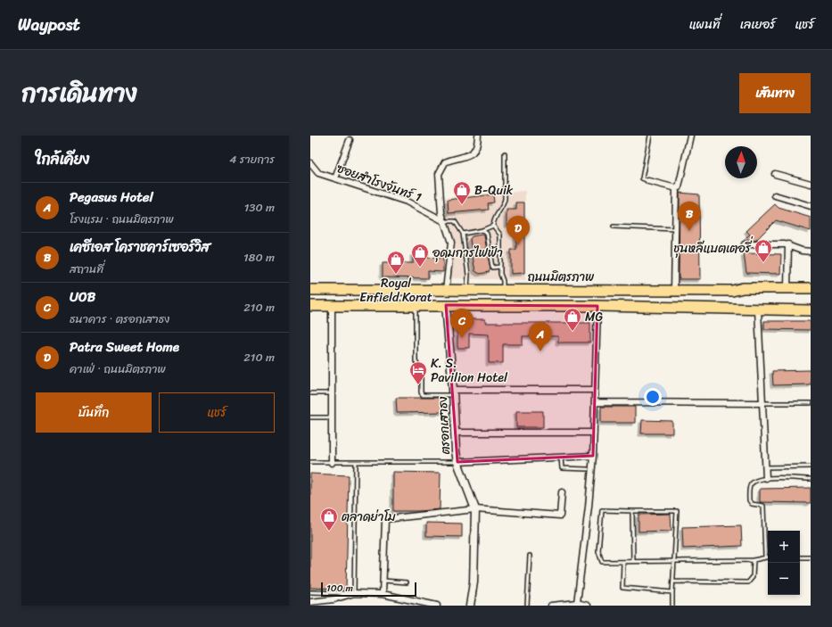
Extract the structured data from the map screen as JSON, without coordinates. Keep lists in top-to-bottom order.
{
  "streets": {
    "highway": ["ถนนมิตรภาพ"],
    "street": ["ซอยสำโรงจันทร์ 1", "ตรอกเสาธง"]
  },
  "places": {
    "shop": [
      "B-Quik",
      "ชุนหลีแบตเตอรี่",
      "อุดมการไฟฟ้า",
      "Royal Enfield Korat",
      "MG",
      "ตลาดย่าโม"
    ],
    "hotel": ["K. S. Pavilion Hotel"]
  },
  "scale_bar": "100 m",
  "north": "top",
  "page": {
    "header": "Waypost",
    "nav": ["แผนที่", "เลเยอร์", "แชร์"],
    "title": "การเดินทาง",
    "buttons": [
      "เส้นทาง",
      ["บันทึก", "แชร์"]
    ],
    "heading": ["ใกล้เคียง", "4 รายการ"],
    "list": [
      {
        "mark": "A",
        "name": "Pegasus Hotel",
        "note": "โรงแรม · ถนนมิตรภาพ",
        "value": "130 m"
      },
      {
        "mark": "B",
        "name": "เคซีเอส โคราชคาร์เซอร์วิส",
        "note": "สถานที่",
        "value": "180 m"
      },
      {
        "mark": "C",
        "name": "UOB",
        "note": "ธนาคาร · ตรอกเสาธง",
        "value": "210 m"
      },
      {
        "mark": "D",
        "name": "Patra Sweet Home",
        "note": "คาเฟ่ · ถนนมิตรภาพ",
        "value": "210 m"
      }
    ],
    "pins": [
      "B",
      "D",
      "C",
      "A"
    ],
    "map_buttons": ["+", "−"],
    "scale": "100 m"
  }
}
